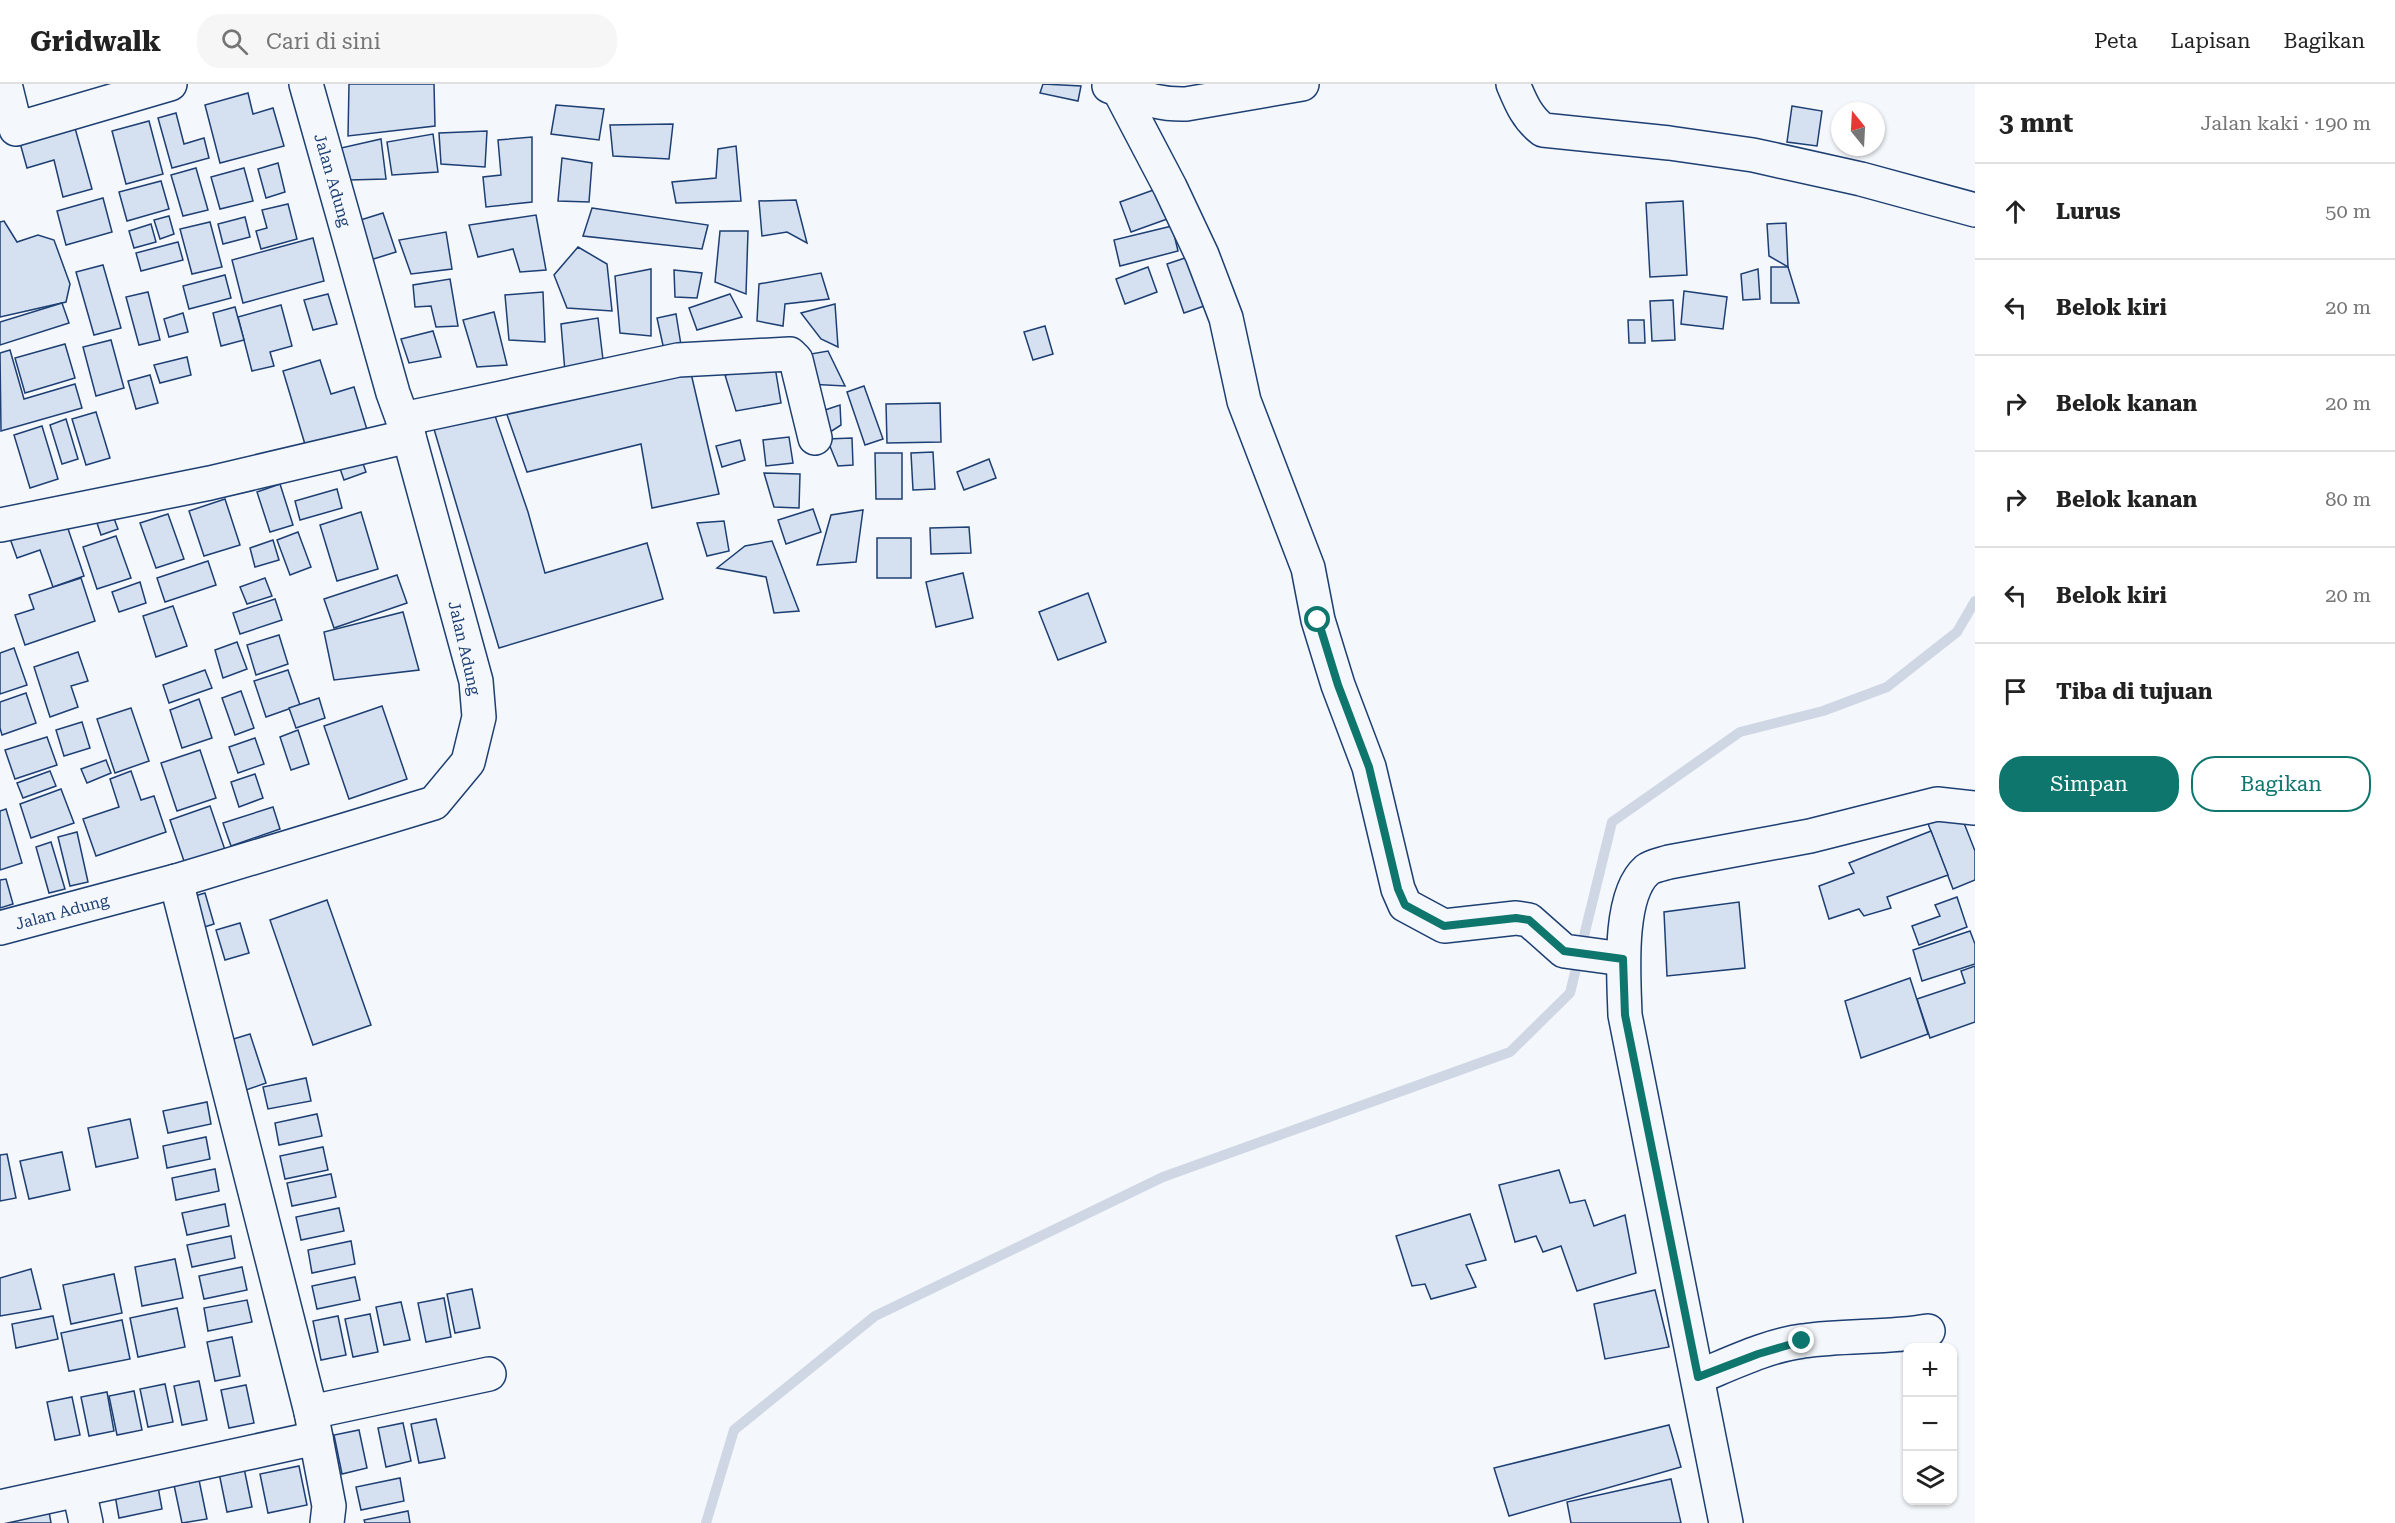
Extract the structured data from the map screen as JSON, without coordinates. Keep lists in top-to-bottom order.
{
  "streets": {
    "street": ["Jalan Adung"]
  },
  "north": "top",
  "page": {
    "header": "Gridwalk",
    "search": "Cari di sini",
    "nav": ["Peta", "Lapisan", "Bagikan"],
    "heading": ["3 mnt", "Jalan kaki · 190 m"],
    "list": [
      ["Lurus", "50 m"],
      ["Belok kiri", "20 m"],
      ["Belok kanan", "20 m"],
      ["Belok kanan", "80 m"],
      ["Belok kiri", "20 m"],
      "Tiba di tujuan"
    ],
    "buttons": ["Simpan", "Bagikan"],
    "map_buttons": ["+", "−"]
  }
}
